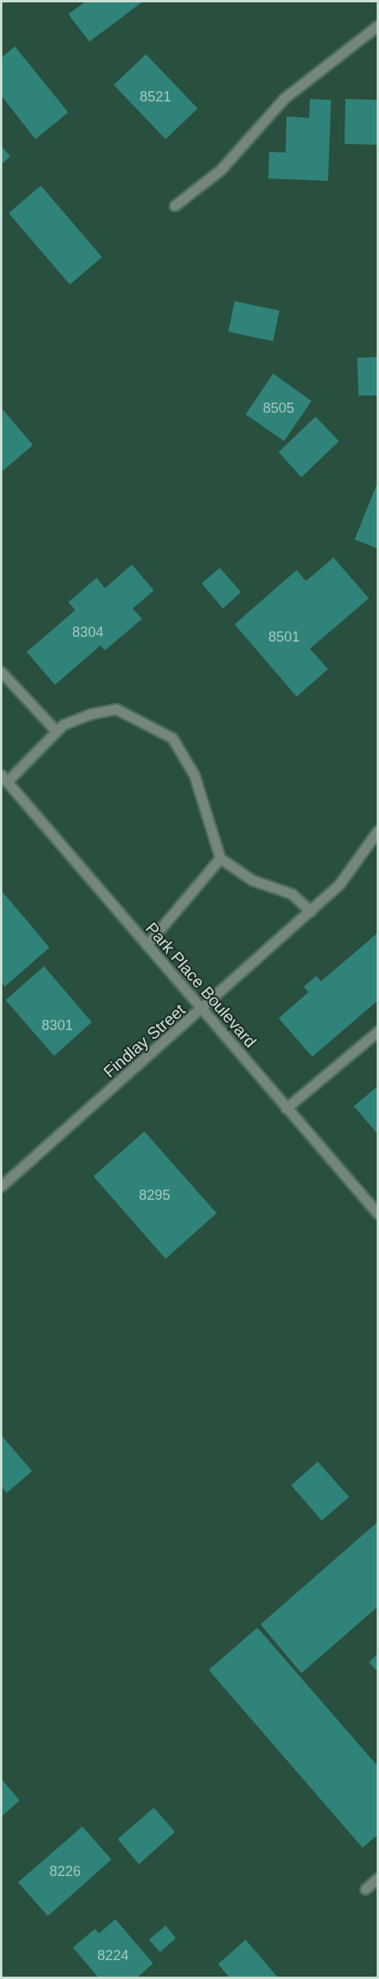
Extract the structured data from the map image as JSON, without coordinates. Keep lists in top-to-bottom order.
{
  "streets": {
    "street": ["Park Place Boulevard", "Findlay Street"]
  },
  "crossings": [
    ["Park Place Boulevard", "Findlay Street"]
  ],
  "house_numbers": [
    "8521",
    "8505",
    "8304",
    "8501",
    "8301",
    "8295",
    "8226",
    "8224"
  ]
}
